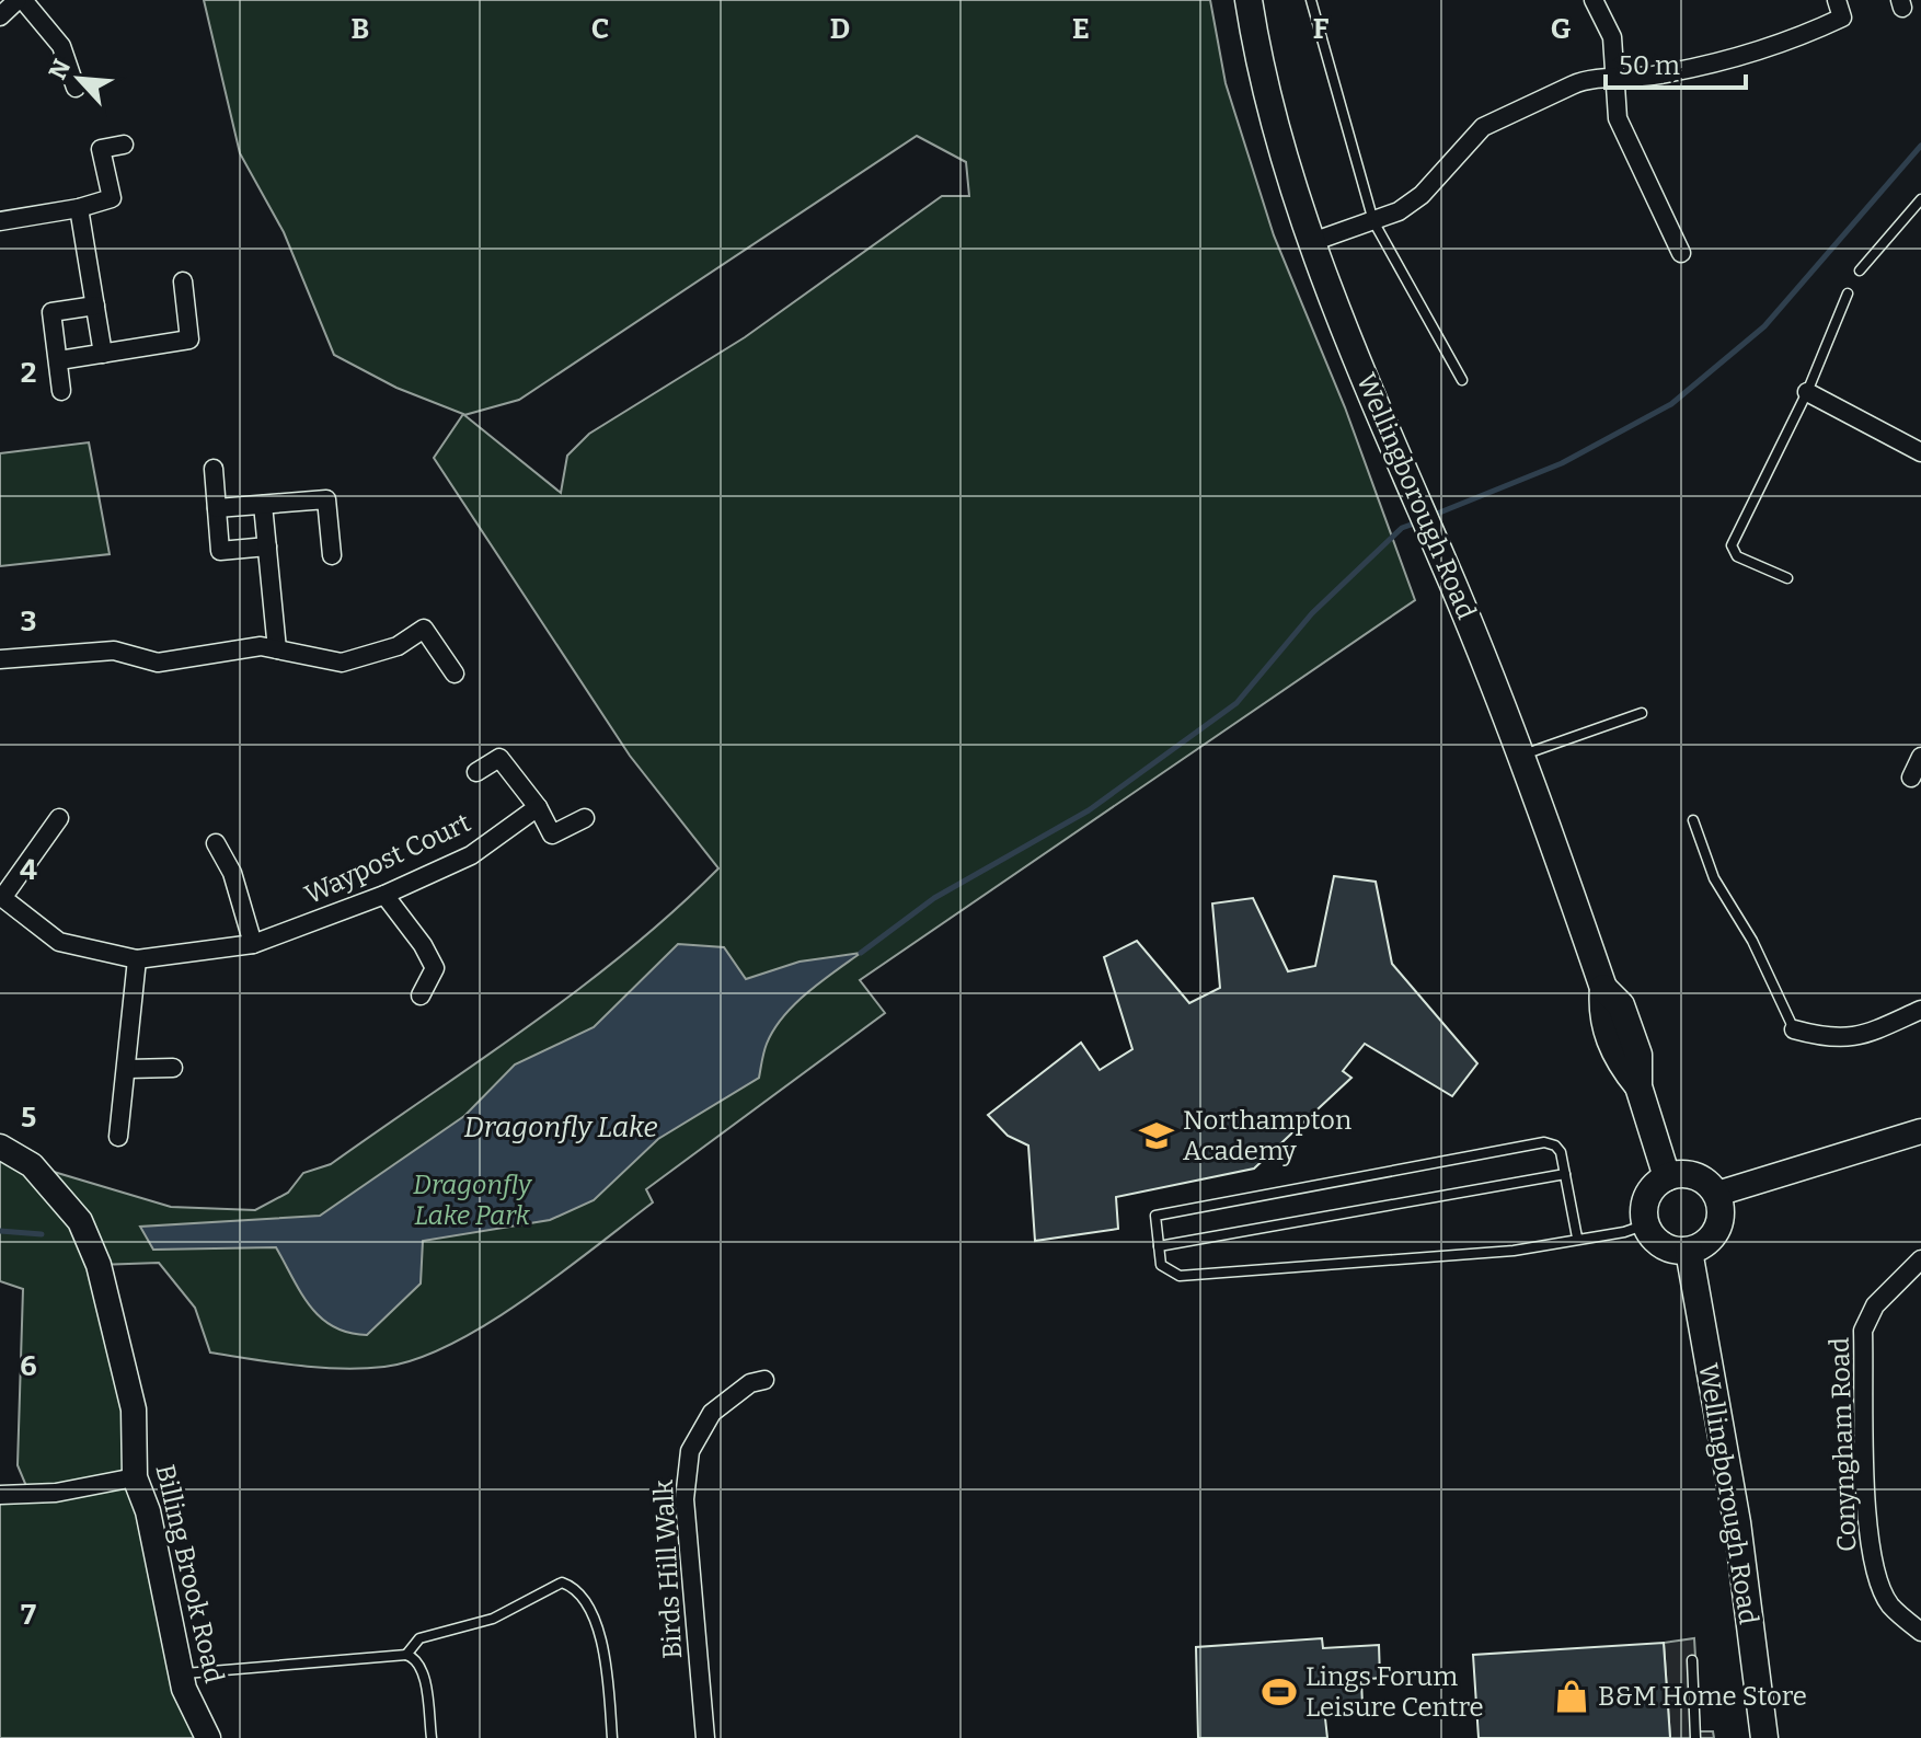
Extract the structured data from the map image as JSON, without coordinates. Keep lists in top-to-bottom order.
{
  "streets": {
    "main road": ["Wellingborough Road"],
    "street": [
      "Waypost Court",
      "Conyngham Road",
      "Birds Hill Walk",
      "Billing Brook Road"
    ]
  },
  "water": ["Dragonfly Lake"],
  "parks": ["Dragonfly Lake Park"],
  "places": {
    "school or university": ["Northampton Academy"],
    "sports": ["Lings Forum Leisure Centre"],
    "shop": ["B&M Home Store"]
  },
  "scale_bar": "50 m",
  "north": "top left",
  "grid": {
    "columns": [
      "B",
      "C",
      "D",
      "E",
      "F",
      "G"
    ],
    "rows": [
      "2",
      "3",
      "4",
      "5",
      "6",
      "7"
    ]
  }
}
